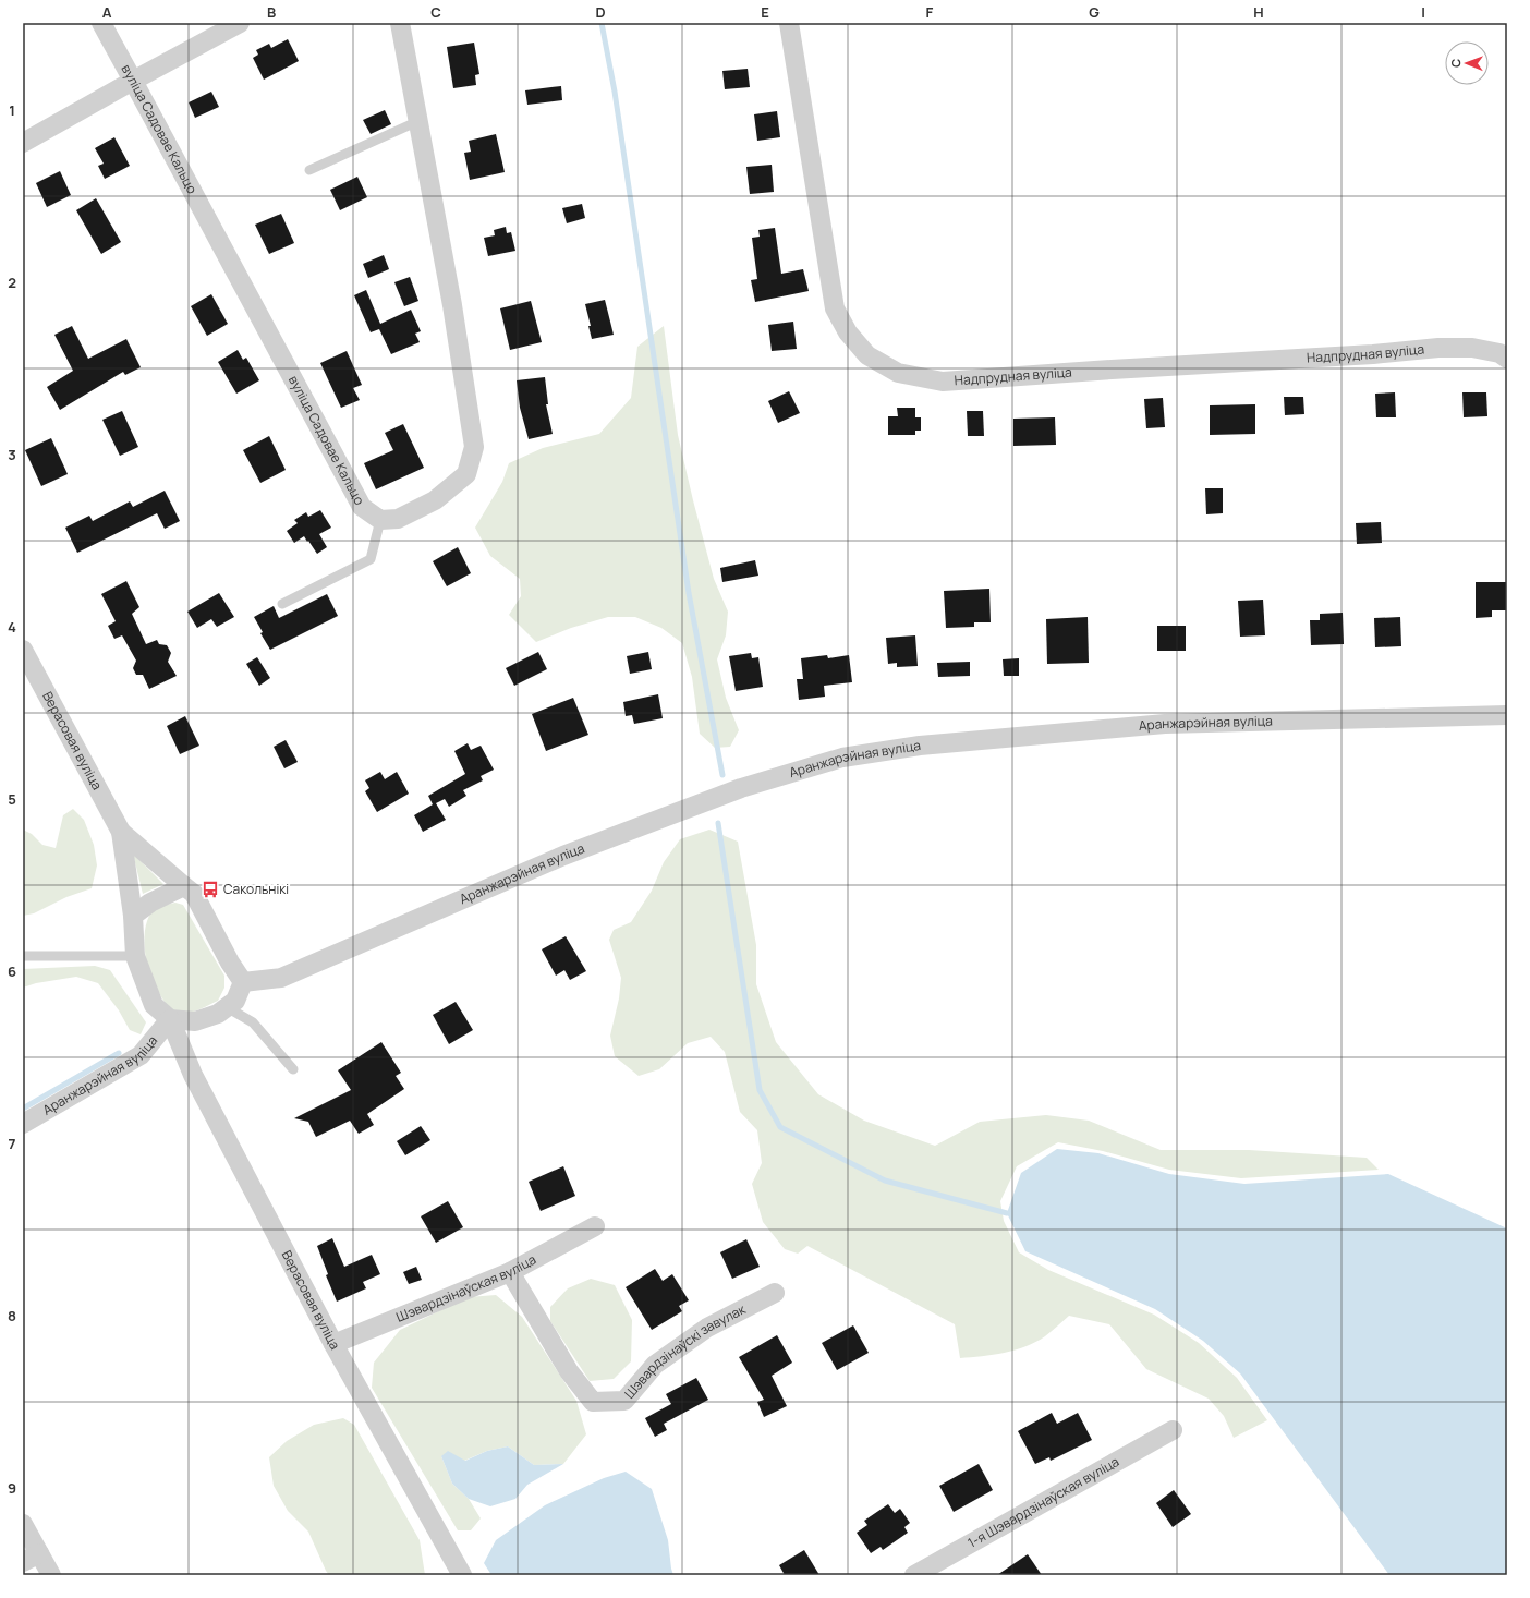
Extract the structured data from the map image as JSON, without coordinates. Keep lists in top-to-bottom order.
{
  "streets": {
    "street": [
      "вуліца Садовае Кальцо",
      "Надпрудная вуліца",
      "Аранжарэйная вуліца",
      "Верасовая вуліца",
      "Шэвардзінаўская вуліца",
      "Шэвардзінаўскі завулак",
      "1-я Шэвардзінаўская вуліца"
    ]
  },
  "crossings": [
    ["Аранжарэйная вуліца", "Верасовая вуліца"],
    ["Верасовая вуліца", "Шэвардзінаўская вуліца"],
    ["Шэвардзінаўская вуліца", "Шэвардзінаўскі завулак"]
  ],
  "places": {
    "bus stop": ["Сакольнікі"]
  },
  "north": "left",
  "grid": {
    "columns": [
      "A",
      "B",
      "C",
      "D",
      "E",
      "F",
      "G",
      "H",
      "I"
    ],
    "rows": [
      "1",
      "2",
      "3",
      "4",
      "5",
      "6",
      "7",
      "8",
      "9"
    ]
  }
}
